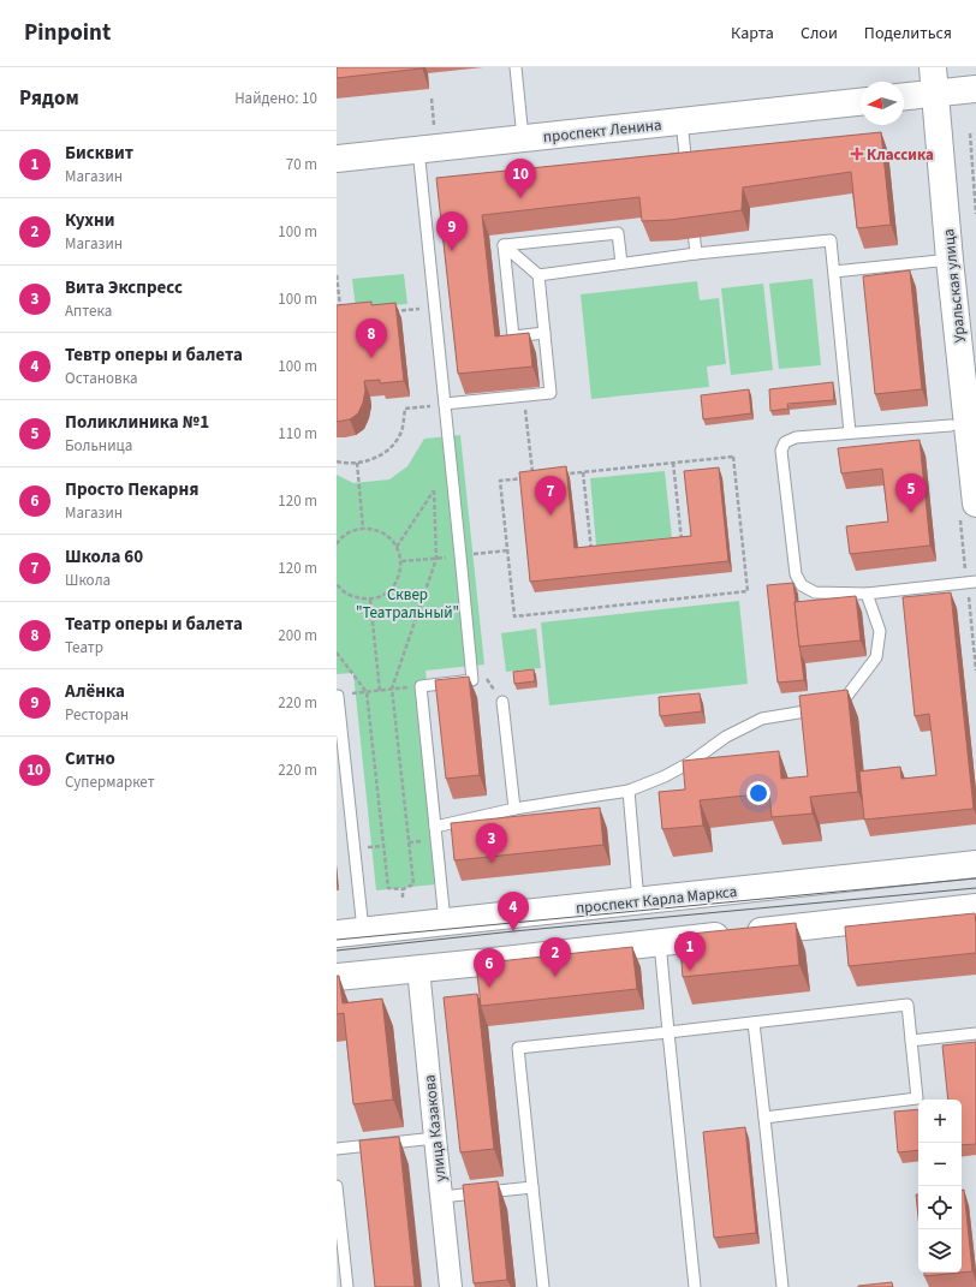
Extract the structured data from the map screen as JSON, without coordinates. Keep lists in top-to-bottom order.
{
  "streets": {
    "main road": ["проспект Ленина", "Уральская улица", "проспект Карла Маркса"],
    "street": ["улица Казакова"]
  },
  "parks": ["Сквер \"Театральный\""],
  "places": {
    "health": ["Классика"]
  },
  "north": "left",
  "page": {
    "header": "Pinpoint",
    "nav": ["Карта", "Слои", "Поделиться"],
    "heading": ["Рядом", "Найдено: 10"],
    "list": [
      {
        "mark": "1",
        "name": "Бисквит",
        "note": "Магазин",
        "value": "70 m"
      },
      {
        "mark": "2",
        "name": "Кухни",
        "note": "Магазин",
        "value": "100 m"
      },
      {
        "mark": "3",
        "name": "Вита Экспресс",
        "note": "Аптека",
        "value": "100 m"
      },
      {
        "mark": "4",
        "name": "Тевтр оперы и балета",
        "note": "Остановка",
        "value": "100 m"
      },
      {
        "mark": "5",
        "name": "Поликлиника №1",
        "note": "Больница",
        "value": "110 m"
      },
      {
        "mark": "6",
        "name": "Просто Пекарня",
        "note": "Магазин",
        "value": "120 m"
      },
      {
        "mark": "7",
        "name": "Школа 60",
        "note": "Школа",
        "value": "120 m"
      },
      {
        "mark": "8",
        "name": "Театр оперы и балета",
        "note": "Театр",
        "value": "200 m"
      },
      {
        "mark": "9",
        "name": "Алёнка",
        "note": "Ресторан",
        "value": "220 m"
      },
      {
        "mark": "10",
        "name": "Ситно",
        "note": "Супермаркет",
        "value": "220 m"
      }
    ],
    "pins": [
      "10",
      "9",
      "8",
      "5",
      "7",
      "3",
      "4",
      "1",
      "2",
      "6"
    ],
    "map_buttons": ["+", "−"]
  }
}
